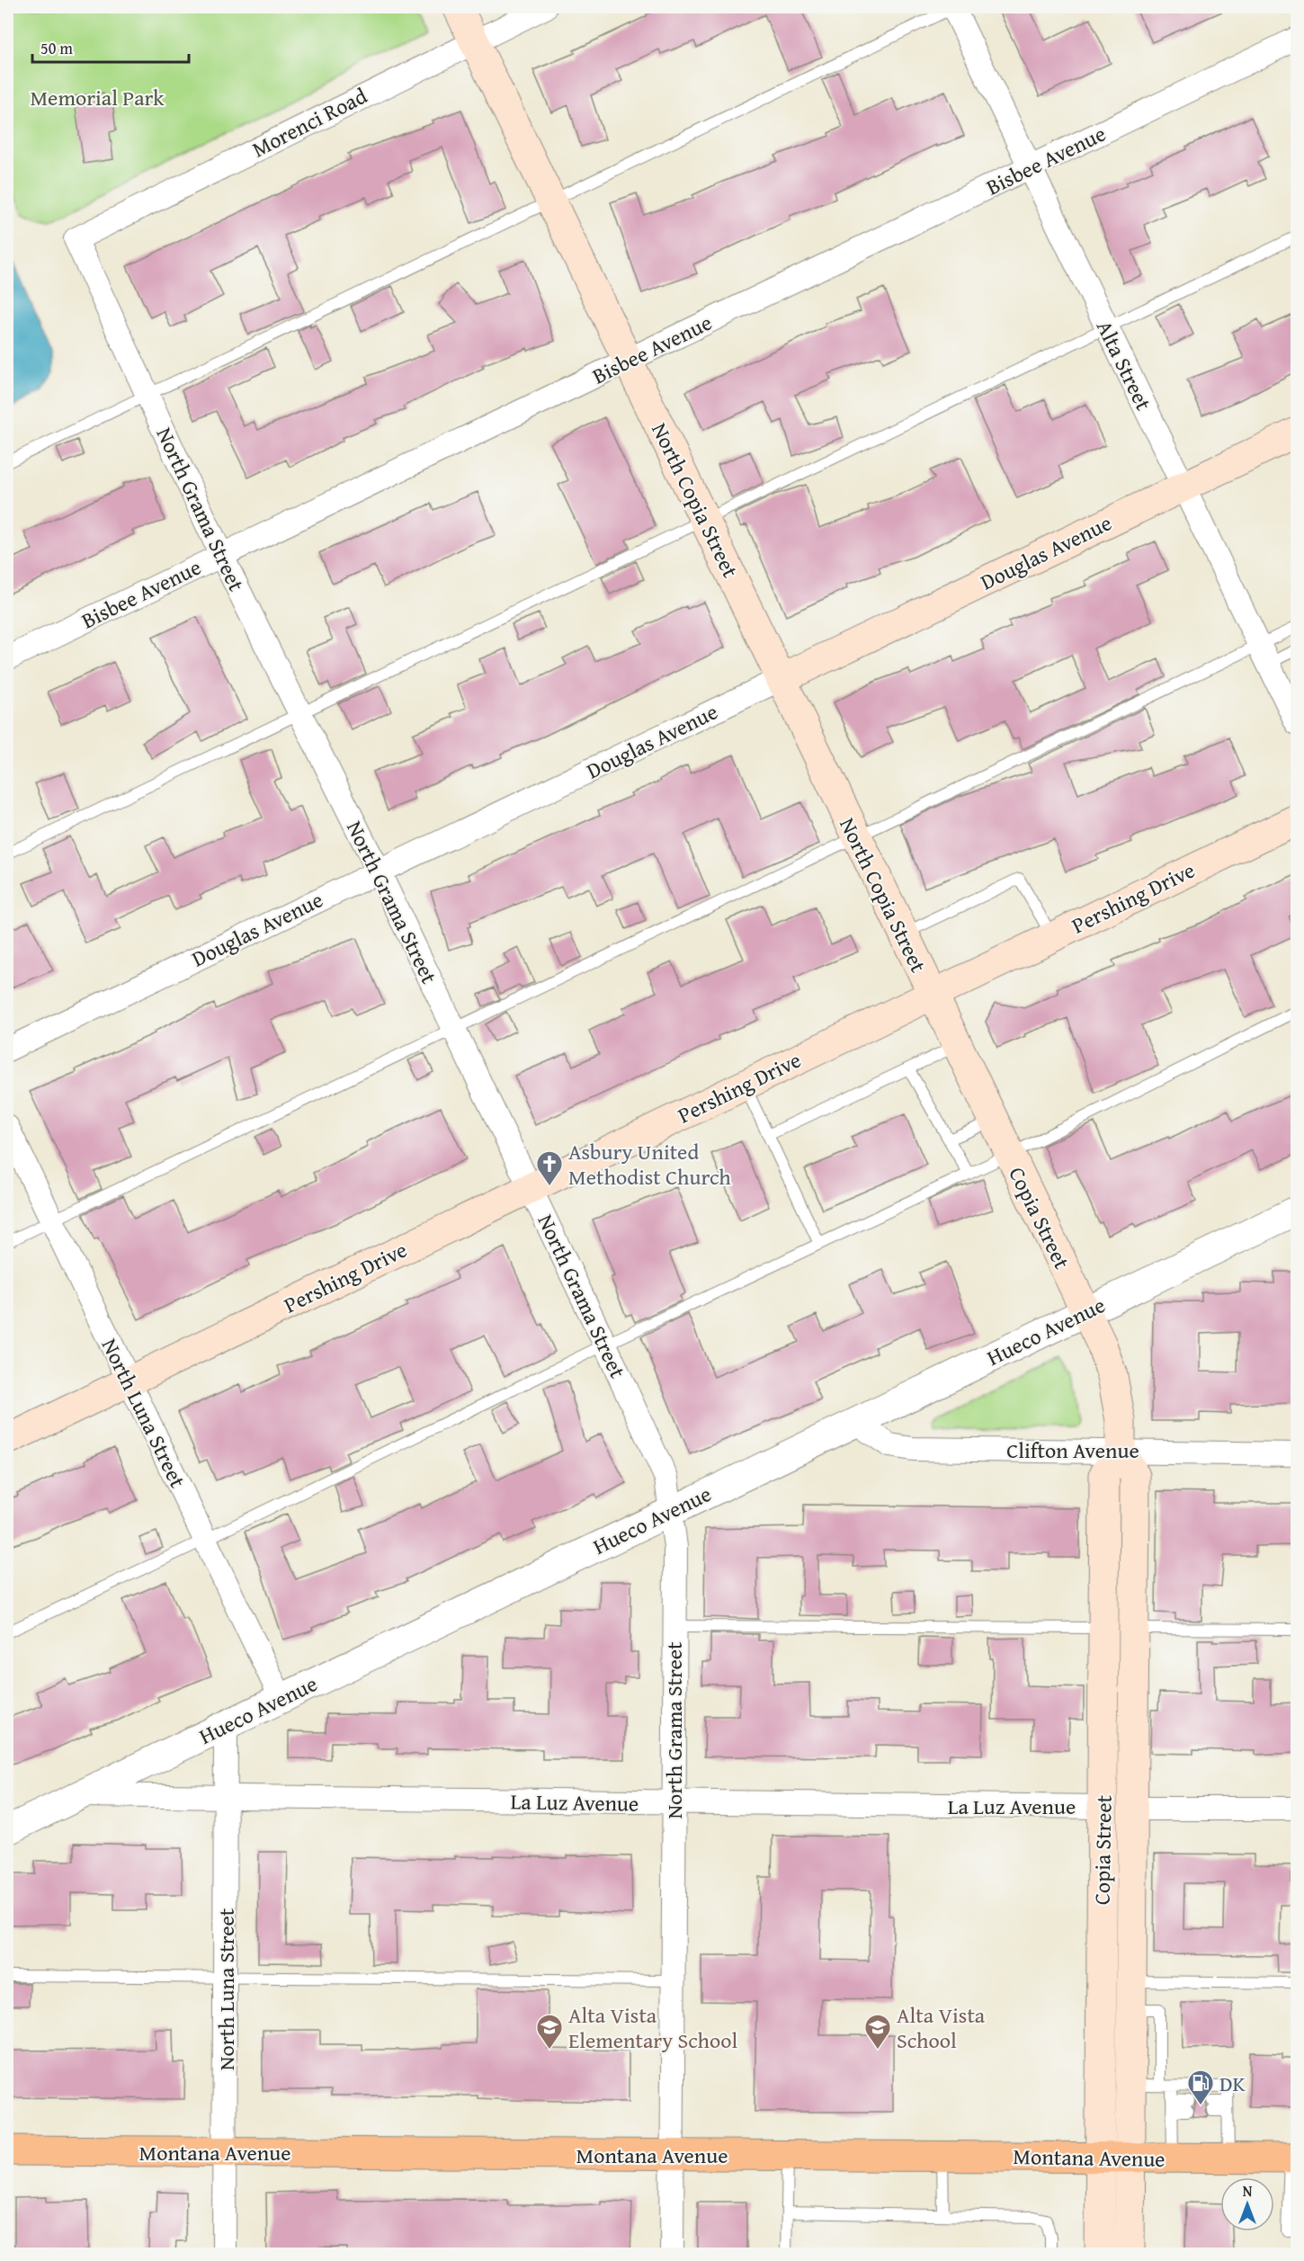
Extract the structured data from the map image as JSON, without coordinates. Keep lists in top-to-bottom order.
{
  "streets": {
    "main road": [
      "North Copia Street",
      "Douglas Avenue",
      "Pershing Drive",
      "Copia Street",
      "Montana Avenue"
    ],
    "street": [
      "Morenci Road",
      "Bisbee Avenue",
      "Alta Street",
      "North Grama Street",
      "Hueco Avenue",
      "North Luna Street",
      "Clifton Avenue",
      "La Luz Avenue"
    ]
  },
  "crossings": [
    ["Morenci Road", "North Copia Street"],
    ["Morenci Road", "North Grama Street"],
    ["Bisbee Avenue", "Alta Street"],
    ["Bisbee Avenue", "North Copia Street"],
    ["Bisbee Avenue", "North Grama Street"],
    ["Alta Street", "Douglas Avenue"],
    ["North Copia Street", "Douglas Avenue"],
    ["North Copia Street", "Pershing Drive"],
    ["North Copia Street", "Copia Street"],
    ["North Grama Street", "Douglas Avenue"],
    ["North Grama Street", "Pershing Drive"],
    ["North Grama Street", "Hueco Avenue"],
    ["North Grama Street", "La Luz Avenue"],
    ["North Grama Street", "Montana Avenue"],
    ["Pershing Drive", "Copia Street"],
    ["Pershing Drive", "North Luna Street"],
    ["Copia Street", "Hueco Avenue"],
    ["Copia Street", "Clifton Avenue"],
    ["Copia Street", "La Luz Avenue"],
    ["Copia Street", "Montana Avenue"],
    ["Hueco Avenue", "North Luna Street"],
    ["Hueco Avenue", "Clifton Avenue"],
    ["Hueco Avenue", "La Luz Avenue"],
    ["North Luna Street", "La Luz Avenue"],
    ["North Luna Street", "Montana Avenue"]
  ],
  "parks": ["Memorial Park"],
  "places": {
    "church": ["Asbury United Methodist Church"],
    "school or university": ["Alta Vista Elementary School", "Alta Vista School"],
    "fuel station": ["DK"]
  },
  "scale_bar": "50 m",
  "north": "top"
}
